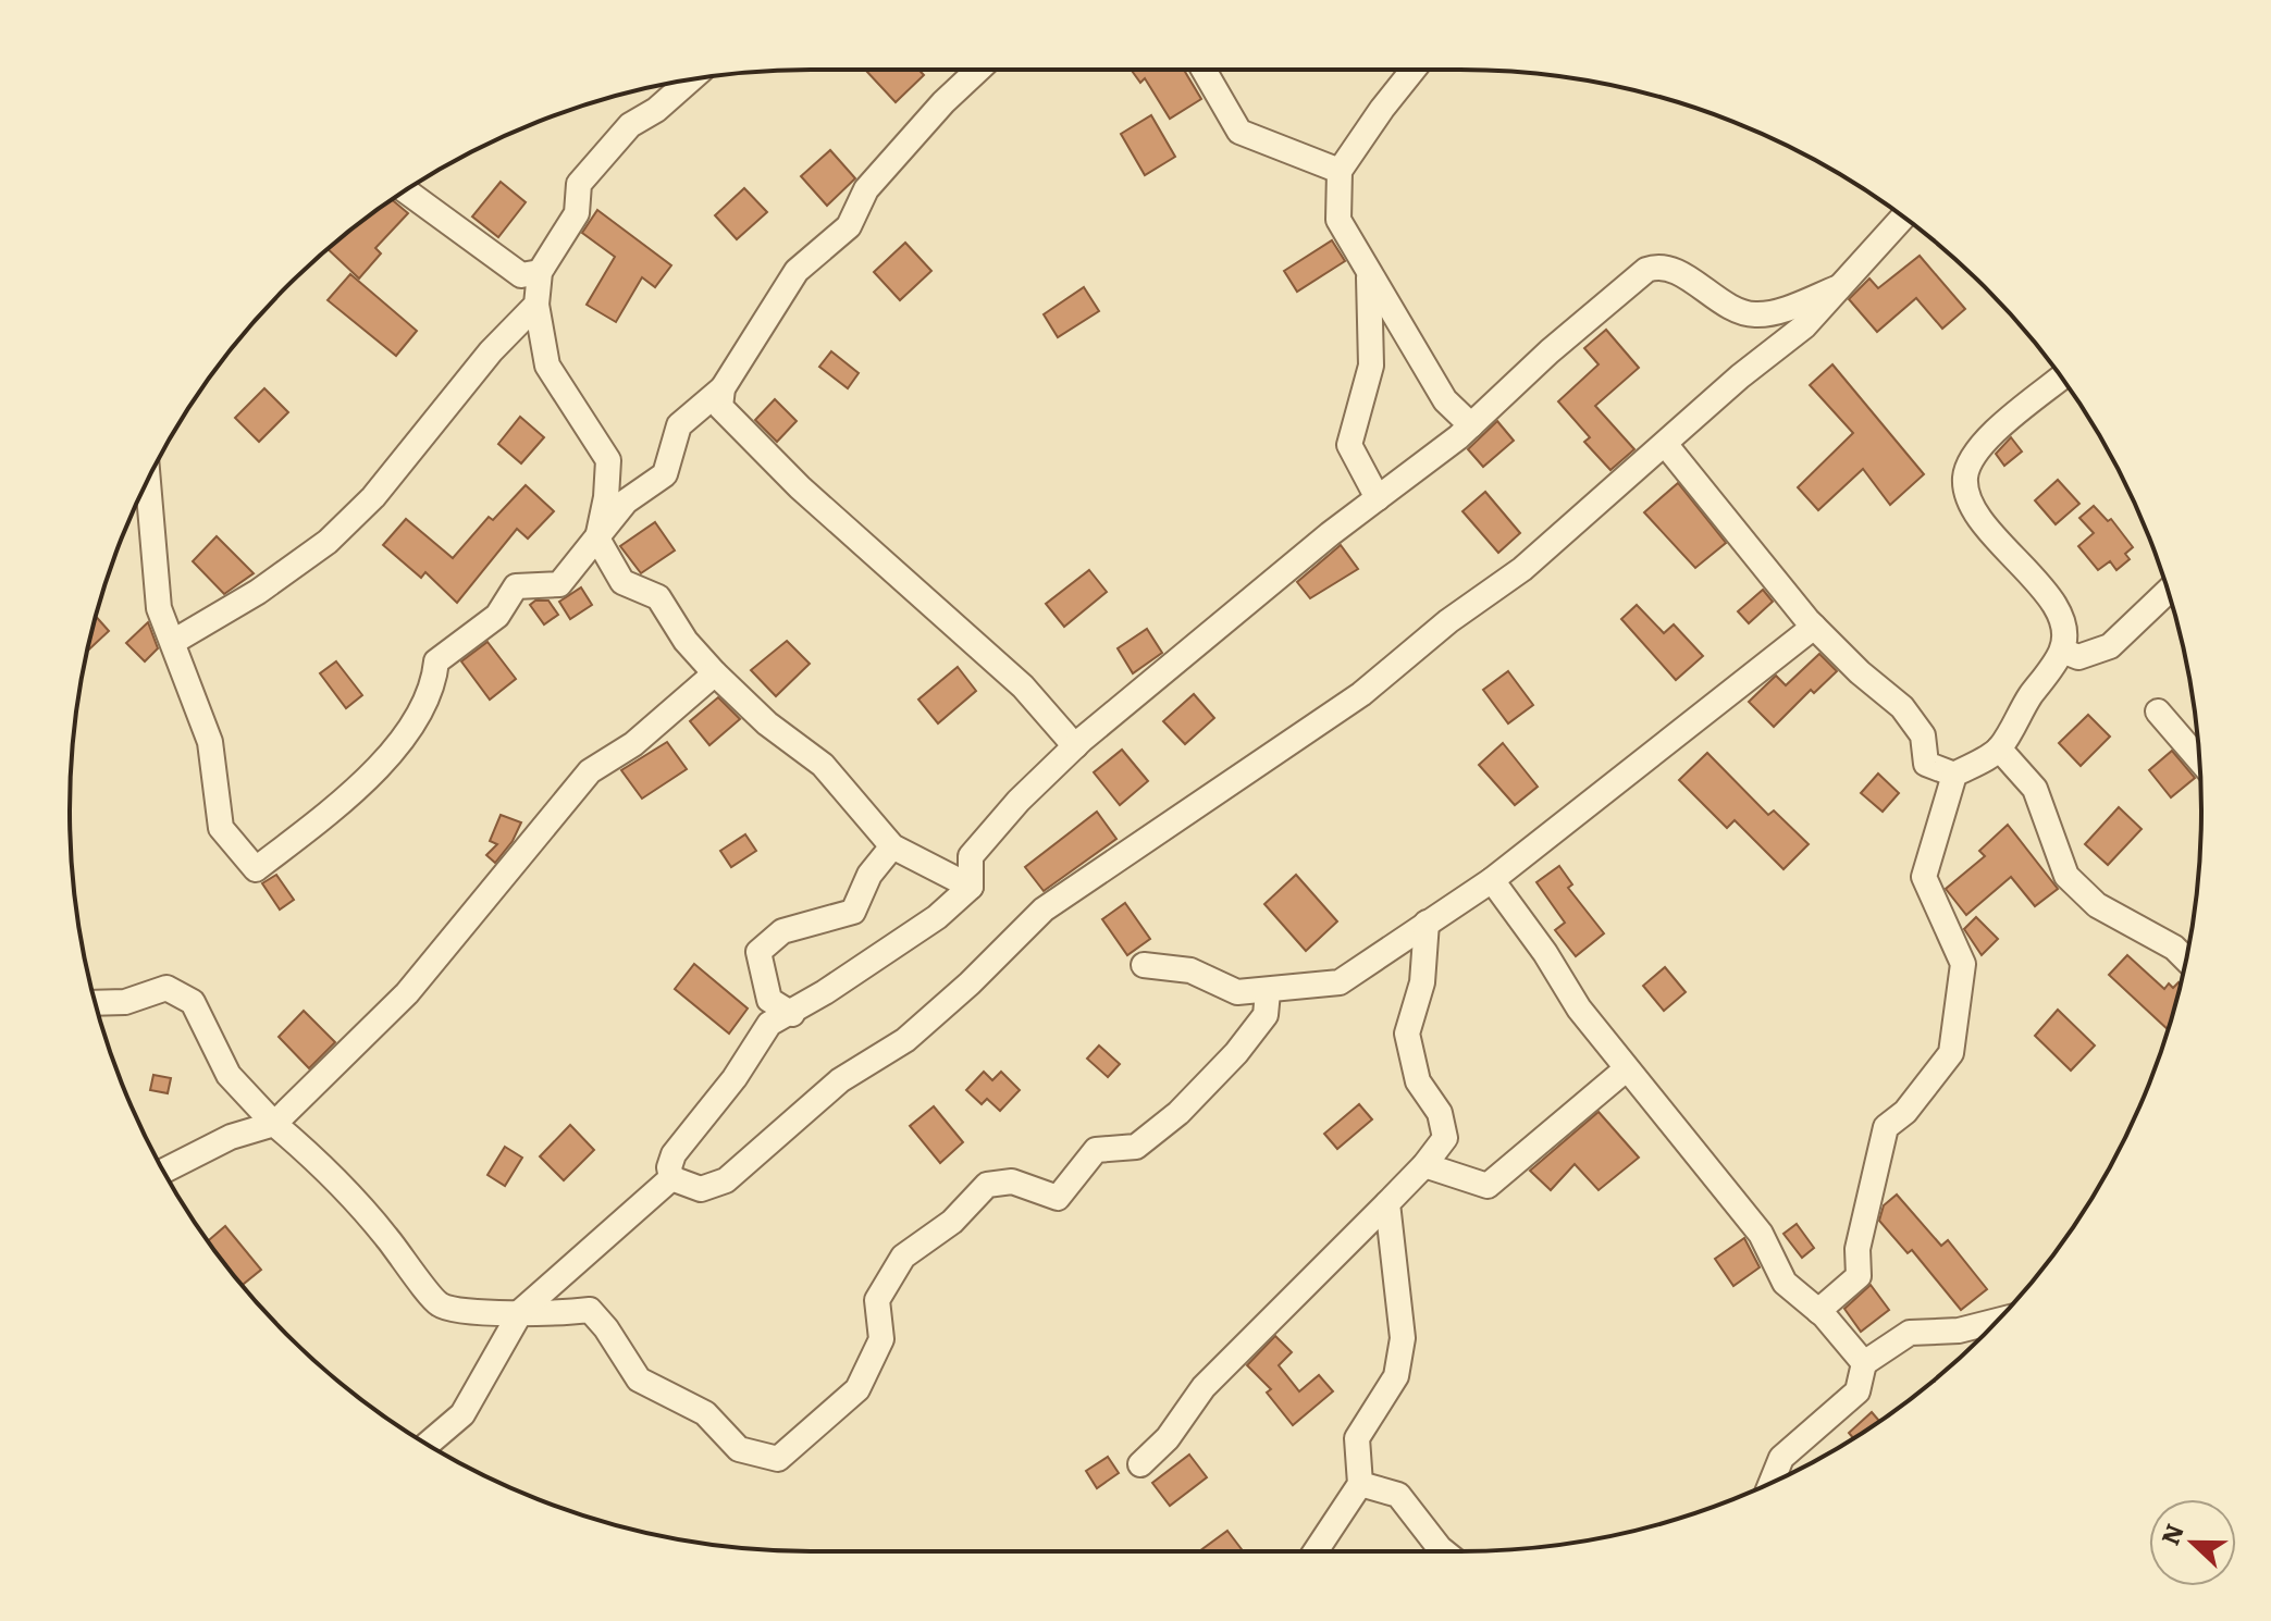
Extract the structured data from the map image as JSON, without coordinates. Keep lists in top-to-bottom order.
{
  "north": "left"
}
